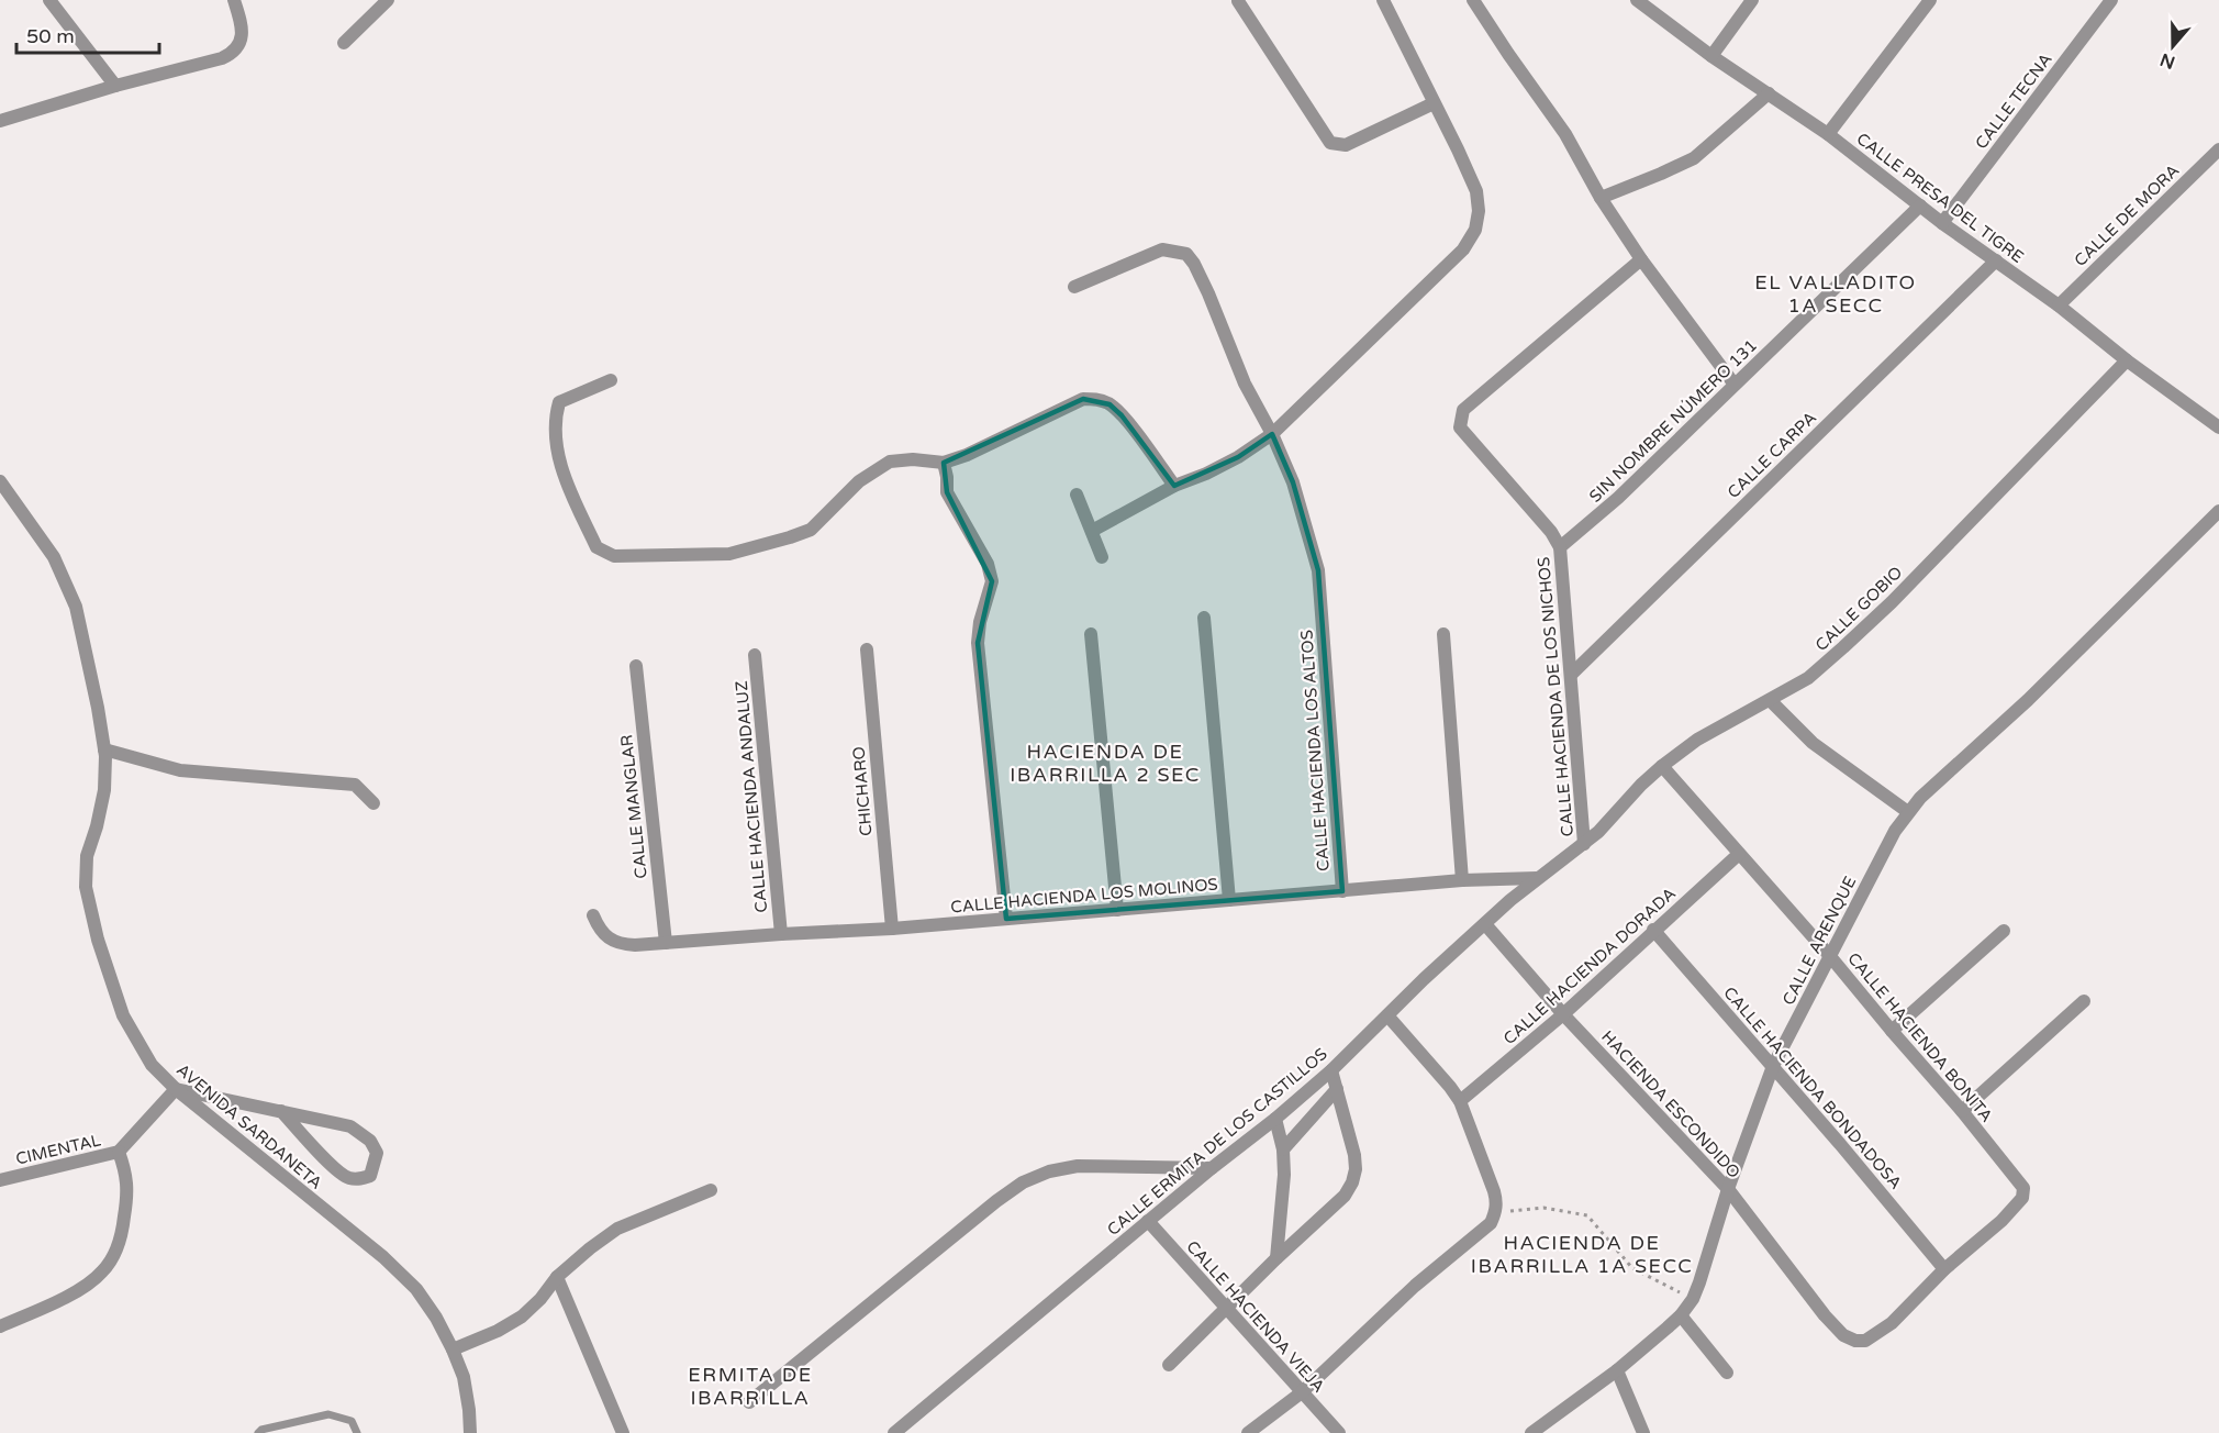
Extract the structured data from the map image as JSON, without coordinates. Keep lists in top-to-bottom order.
{
  "streets": {
    "street": [
      "CALLE TECNA",
      "CALLE PRESA DEL TIGRE",
      "CALLE DE MORA",
      "SIN NOMBRE NÚMERO 131",
      "CALLE CARPA",
      "CALLE GOBIO",
      "CALLE HACIENDA DE LOS NICHOS",
      "CALLE HACIENDA LOS ALTOS",
      "CHICHARO",
      "CALLE HACIENDA ANDALUZ",
      "CALLE MANGLAR",
      "CALLE HACIENDA LOS MOLINOS",
      "CALLE ARENQUE",
      "CALLE HACIENDA DORADA",
      "CALLE HACIENDA BONITA",
      "CALLE HACIENDA BONDADOSA",
      "HACIENDA ESCONDIDO",
      "AVENIDA SARDANETA",
      "CALLE ERMITA DE LOS CASTILLOS",
      "CIMENTAL",
      "CALLE HACIENDA VIEJA"
    ]
  },
  "crossings": [
    ["CALLE TECNA", "CALLE PRESA DEL TIGRE"],
    ["CALLE PRESA DEL TIGRE", "CALLE DE MORA"],
    ["CALLE PRESA DEL TIGRE", "SIN NOMBRE NÚMERO 131"],
    ["CALLE PRESA DEL TIGRE", "CALLE CARPA"],
    ["CALLE PRESA DEL TIGRE", "CALLE GOBIO"],
    ["SIN NOMBRE NÚMERO 131", "CALLE HACIENDA DE LOS NICHOS"],
    ["CALLE CARPA", "CALLE HACIENDA DE LOS NICHOS"],
    ["CALLE GOBIO", "CALLE HACIENDA DE LOS NICHOS"],
    ["CALLE GOBIO", "CALLE HACIENDA BONITA"],
    ["CALLE GOBIO", "CALLE ERMITA DE LOS CASTILLOS"],
    ["CALLE HACIENDA DE LOS NICHOS", "CALLE ERMITA DE LOS CASTILLOS"],
    ["CALLE HACIENDA LOS ALTOS", "CALLE HACIENDA LOS MOLINOS"],
    ["CHICHARO", "CALLE HACIENDA LOS MOLINOS"],
    ["CALLE HACIENDA ANDALUZ", "CALLE HACIENDA LOS MOLINOS"],
    ["CALLE MANGLAR", "CALLE HACIENDA LOS MOLINOS"],
    ["CALLE HACIENDA LOS MOLINOS", "CALLE ERMITA DE LOS CASTILLOS"],
    ["CALLE ARENQUE", "CALLE HACIENDA BONITA"],
    ["CALLE ARENQUE", "CALLE HACIENDA BONDADOSA"],
    ["CALLE ARENQUE", "HACIENDA ESCONDIDO"],
    ["CALLE HACIENDA DORADA", "CALLE HACIENDA BONITA"],
    ["CALLE HACIENDA DORADA", "CALLE HACIENDA BONDADOSA"],
    ["CALLE HACIENDA DORADA", "HACIENDA ESCONDIDO"],
    ["CALLE HACIENDA BONITA", "CALLE HACIENDA BONDADOSA"],
    ["CALLE HACIENDA BONITA", "HACIENDA ESCONDIDO"],
    ["CALLE HACIENDA BONDADOSA", "HACIENDA ESCONDIDO"],
    ["HACIENDA ESCONDIDO", "CALLE ERMITA DE LOS CASTILLOS"],
    ["AVENIDA SARDANETA", "CIMENTAL"],
    ["CALLE ERMITA DE LOS CASTILLOS", "CALLE HACIENDA VIEJA"]
  ],
  "districts": [
    "EL VALLADITO 1A SECC",
    "HACIENDA DE IBARRILLA 2 SEC",
    "HACIENDA DE IBARRILLA 1A SECC",
    "ERMITA DE IBARRILLA"
  ],
  "scale_bar": "50 m",
  "north": "bottom"
}
